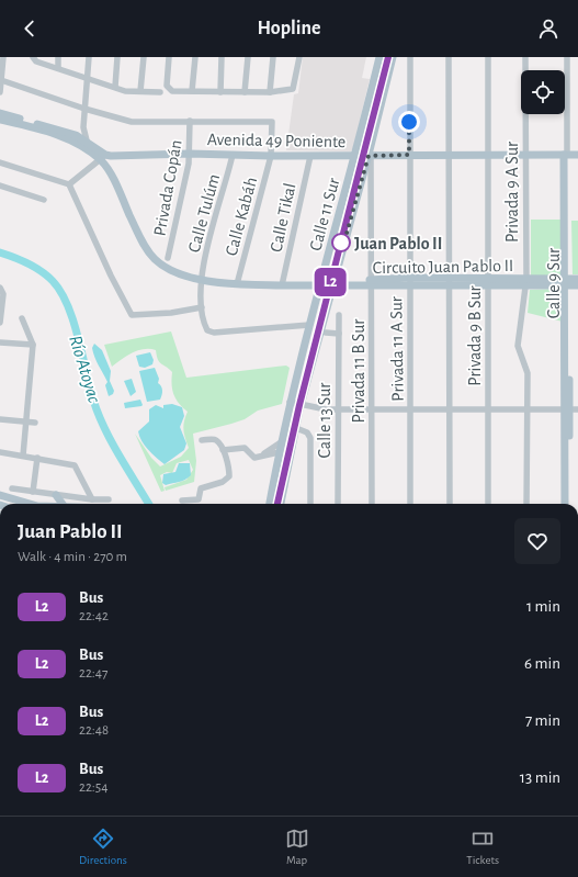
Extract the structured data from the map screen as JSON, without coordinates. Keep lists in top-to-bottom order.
{
  "streets": {
    "main road": [
      "Avenida 49 Poniente",
      "Calle 11 Sur",
      "Circuito Juan Pablo II",
      "Calle 9 Sur"
    ],
    "street": [
      "Privada Copán",
      "Privada 9 A Sur",
      "Calle Tulúm",
      "Calle Kabáh",
      "Calle Tikal",
      "Privada 9 B Sur",
      "Privada 11 A Sur",
      "Privada 11 B Sur",
      "Calle 13 Sur"
    ]
  },
  "crossings": [
    ["Avenida 49 Poniente", "Privada Copán"],
    ["Avenida 49 Poniente", "Privada 9 A Sur"],
    ["Avenida 49 Poniente", "Calle Tulúm"],
    ["Avenida 49 Poniente", "Calle 11 Sur"],
    ["Avenida 49 Poniente", "Calle Kabáh"],
    ["Avenida 49 Poniente", "Calle Tikal"],
    ["Avenida 49 Poniente", "Circuito Juan Pablo II"],
    ["Avenida 49 Poniente", "Calle 9 Sur"],
    ["Avenida 49 Poniente", "Privada 9 B Sur"],
    ["Avenida 49 Poniente", "Privada 11 A Sur"],
    ["Privada Copán", "Calle Kabáh"],
    ["Privada 9 A Sur", "Circuito Juan Pablo II"],
    ["Calle Tulúm", "Calle 11 Sur"],
    ["Calle Tulúm", "Circuito Juan Pablo II"],
    ["Calle 11 Sur", "Circuito Juan Pablo II"],
    ["Calle 11 Sur", "Privada 11 B Sur"],
    ["Calle Kabáh", "Circuito Juan Pablo II"],
    ["Calle Tikal", "Circuito Juan Pablo II"],
    ["Circuito Juan Pablo II", "Calle 9 Sur"],
    ["Circuito Juan Pablo II", "Privada 9 B Sur"],
    ["Circuito Juan Pablo II", "Privada 11 A Sur"],
    ["Circuito Juan Pablo II", "Privada 11 B Sur"]
  ],
  "water": ["Río Atoyac"],
  "places": ["Juan Pablo II"],
  "lines": ["bus line L2"],
  "page": {
    "header": "Hopline",
    "on_map": "L2",
    "heading": ["Juan Pablo II", "Walk · 4 min · 270 m"],
    "list": [
      {
        "mark": "L2",
        "name": "Bus",
        "note": "22:42",
        "value": "1 min"
      },
      {
        "mark": "L2",
        "name": "Bus",
        "note": "22:47",
        "value": "6 min"
      },
      {
        "mark": "L2",
        "name": "Bus",
        "note": "22:48",
        "value": "7 min"
      },
      {
        "mark": "L2",
        "name": "Bus",
        "note": "22:54",
        "value": "13 min"
      }
    ],
    "tabs": ["Directions", "Map", "Tickets"]
  }
}
